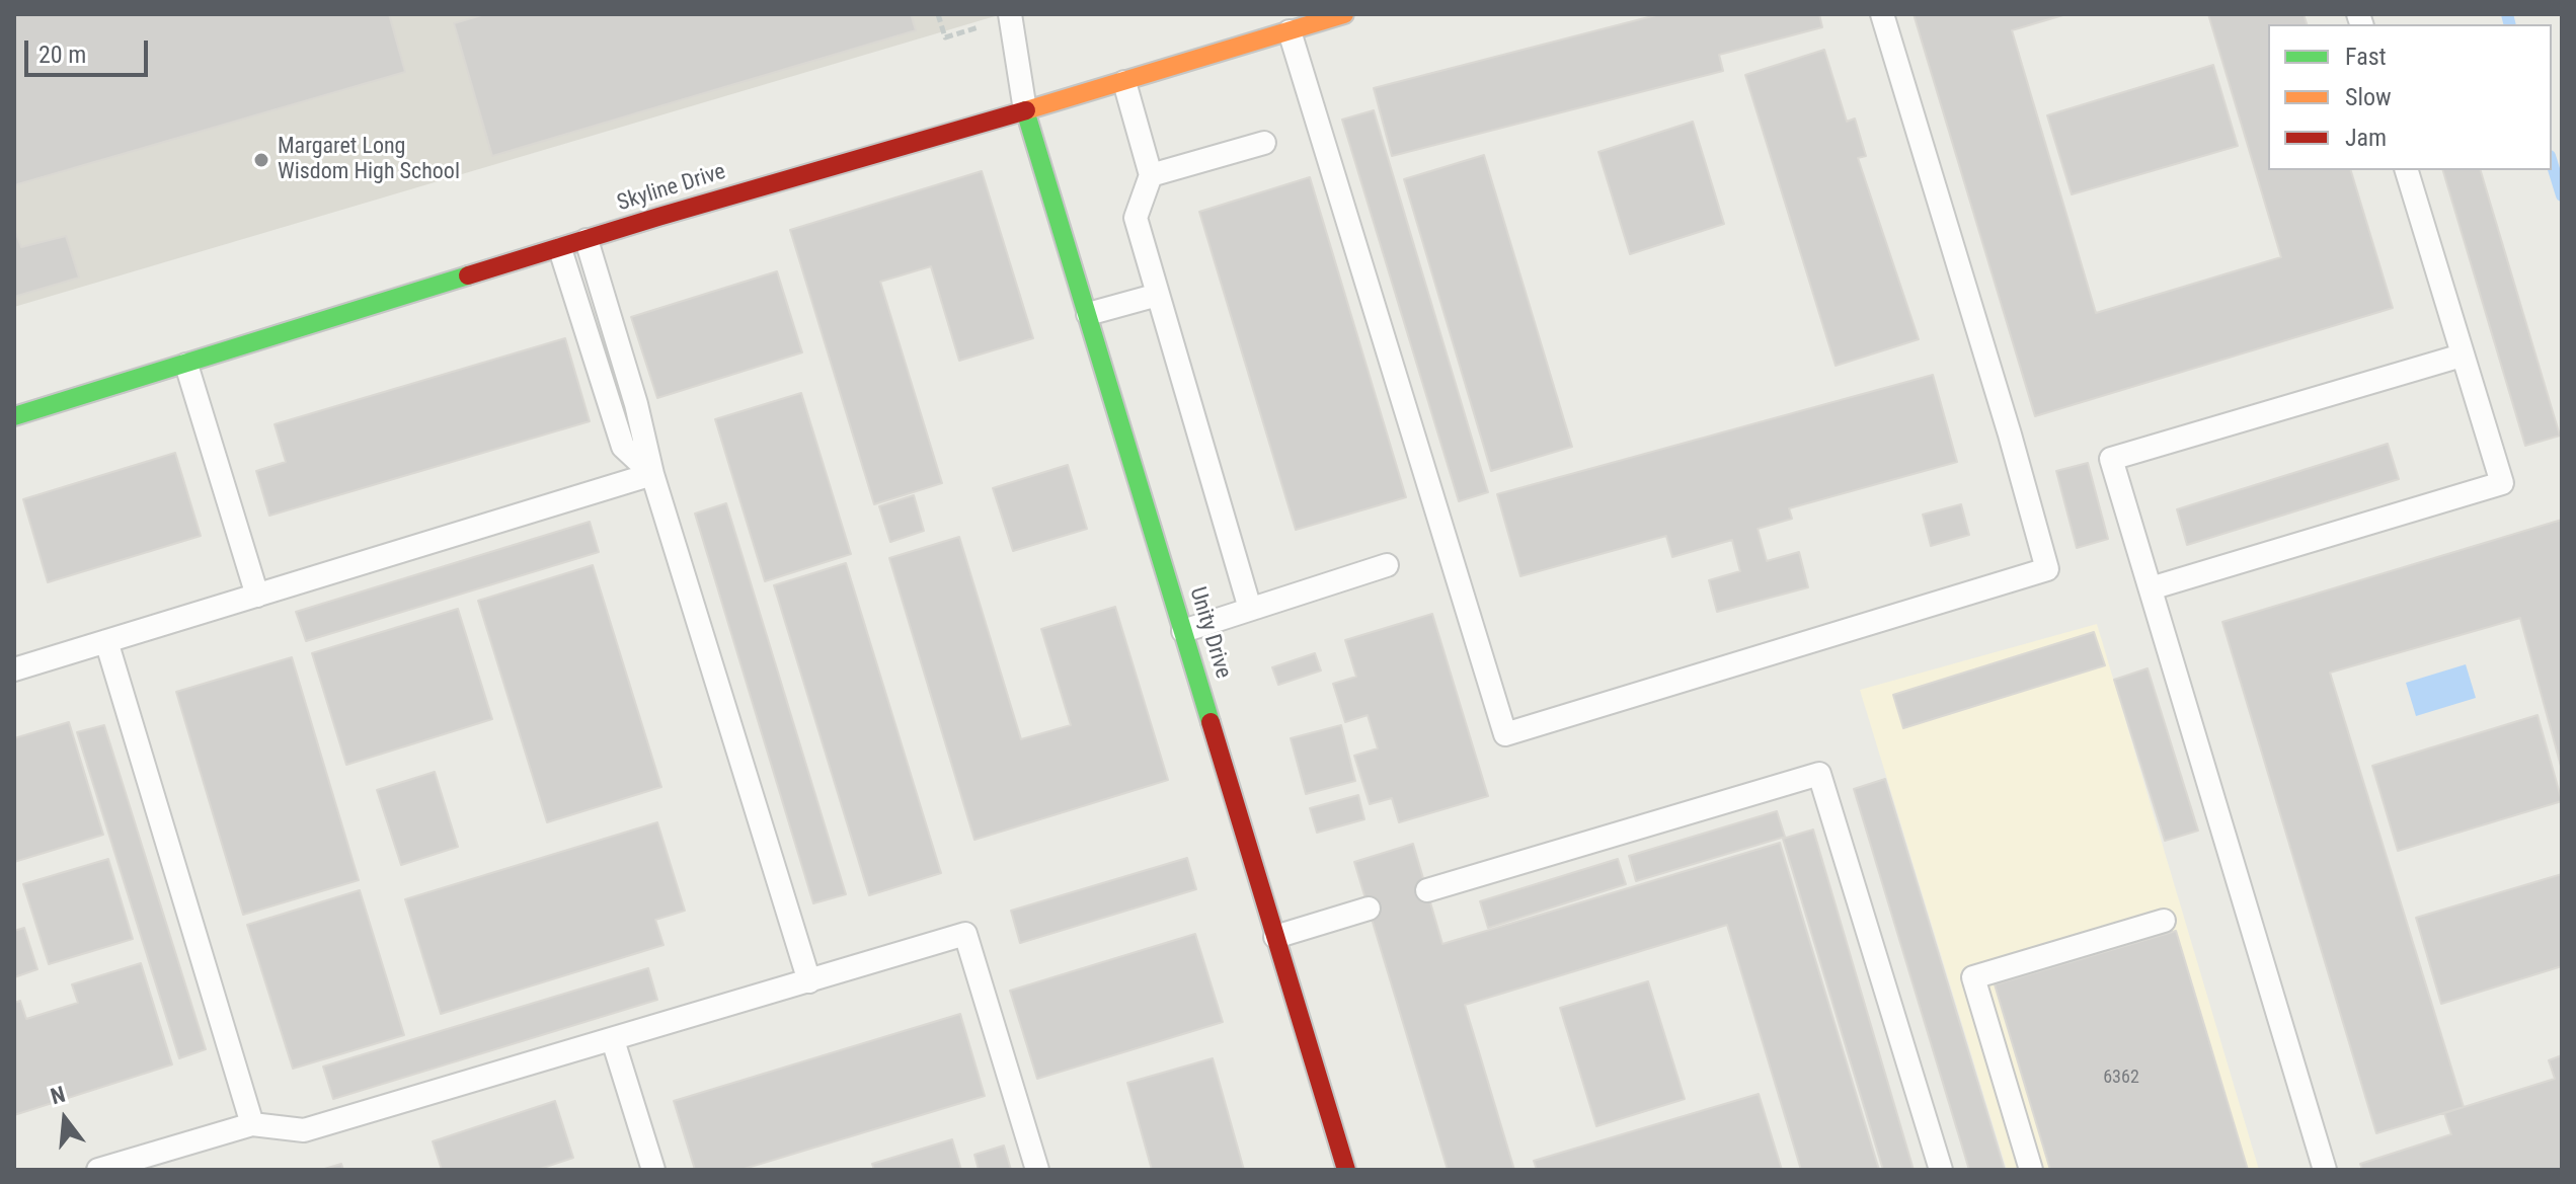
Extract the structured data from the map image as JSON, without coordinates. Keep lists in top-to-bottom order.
{
  "streets": {
    "street": ["Skyline Drive", "Unity Drive"]
  },
  "crossings": [
    ["Skyline Drive", "Unity Drive"]
  ],
  "places": ["Margaret Long Wisdom High School"],
  "house_numbers": ["6362"],
  "legend": ["Fast", "Slow", "Jam"],
  "scale_bar": "20 m",
  "north": "top"
}
